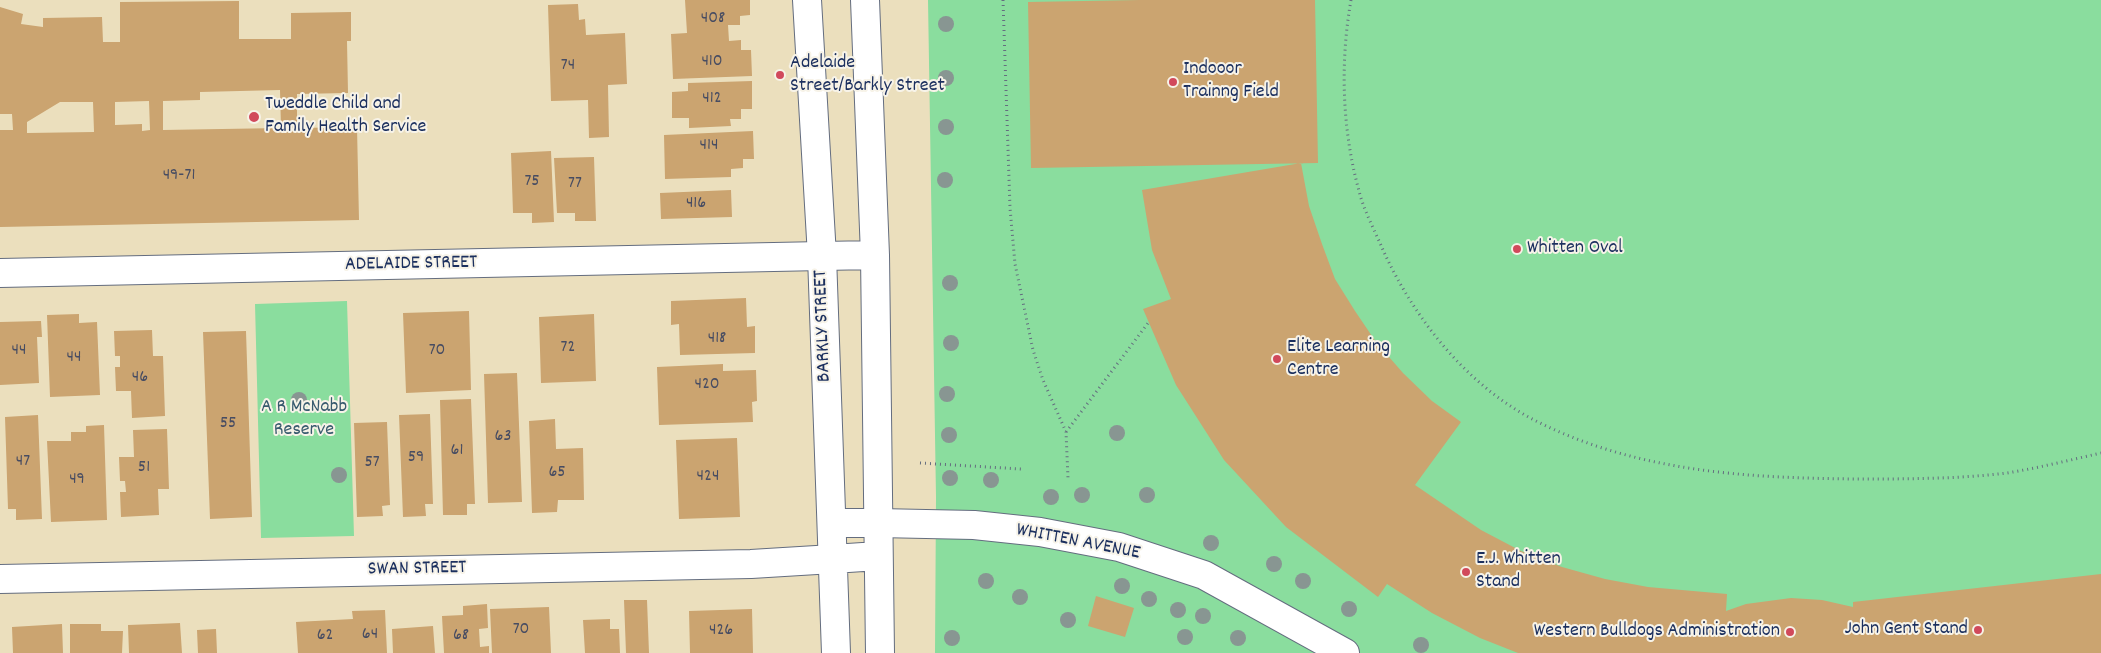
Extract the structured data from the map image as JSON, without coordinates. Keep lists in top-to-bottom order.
{
  "streets": {
    "street": [
      "ADELAIDE STREET",
      "BARKLY STREET",
      "WHITTEN AVENUE",
      "SWAN STREET"
    ]
  },
  "crossings": [
    ["ADELAIDE STREET", "BARKLY STREET"],
    ["BARKLY STREET", "WHITTEN AVENUE"],
    ["BARKLY STREET", "SWAN STREET"]
  ],
  "parks": ["A R McNabb Reserve"],
  "places": [
    "Adelaide Street/Barkly Street",
    "Indooor Trainng Field",
    "Tweddle Child and Family Health Service",
    "Whitten Oval",
    "Elite Learning Centre",
    "E.J. Whitten Stand",
    "John Gent Stand",
    "Western Bulldogs Administration"
  ],
  "house_numbers": [
    "408",
    "410",
    "74",
    "412",
    "414",
    "49-71",
    "75",
    "77",
    "416",
    "418",
    "72",
    "44",
    "70",
    "44",
    "46",
    "420",
    "55",
    "63",
    "61",
    "59",
    "47",
    "57",
    "51",
    "65",
    "424",
    "49",
    "70",
    "426",
    "64",
    "62",
    "68"
  ]
}
